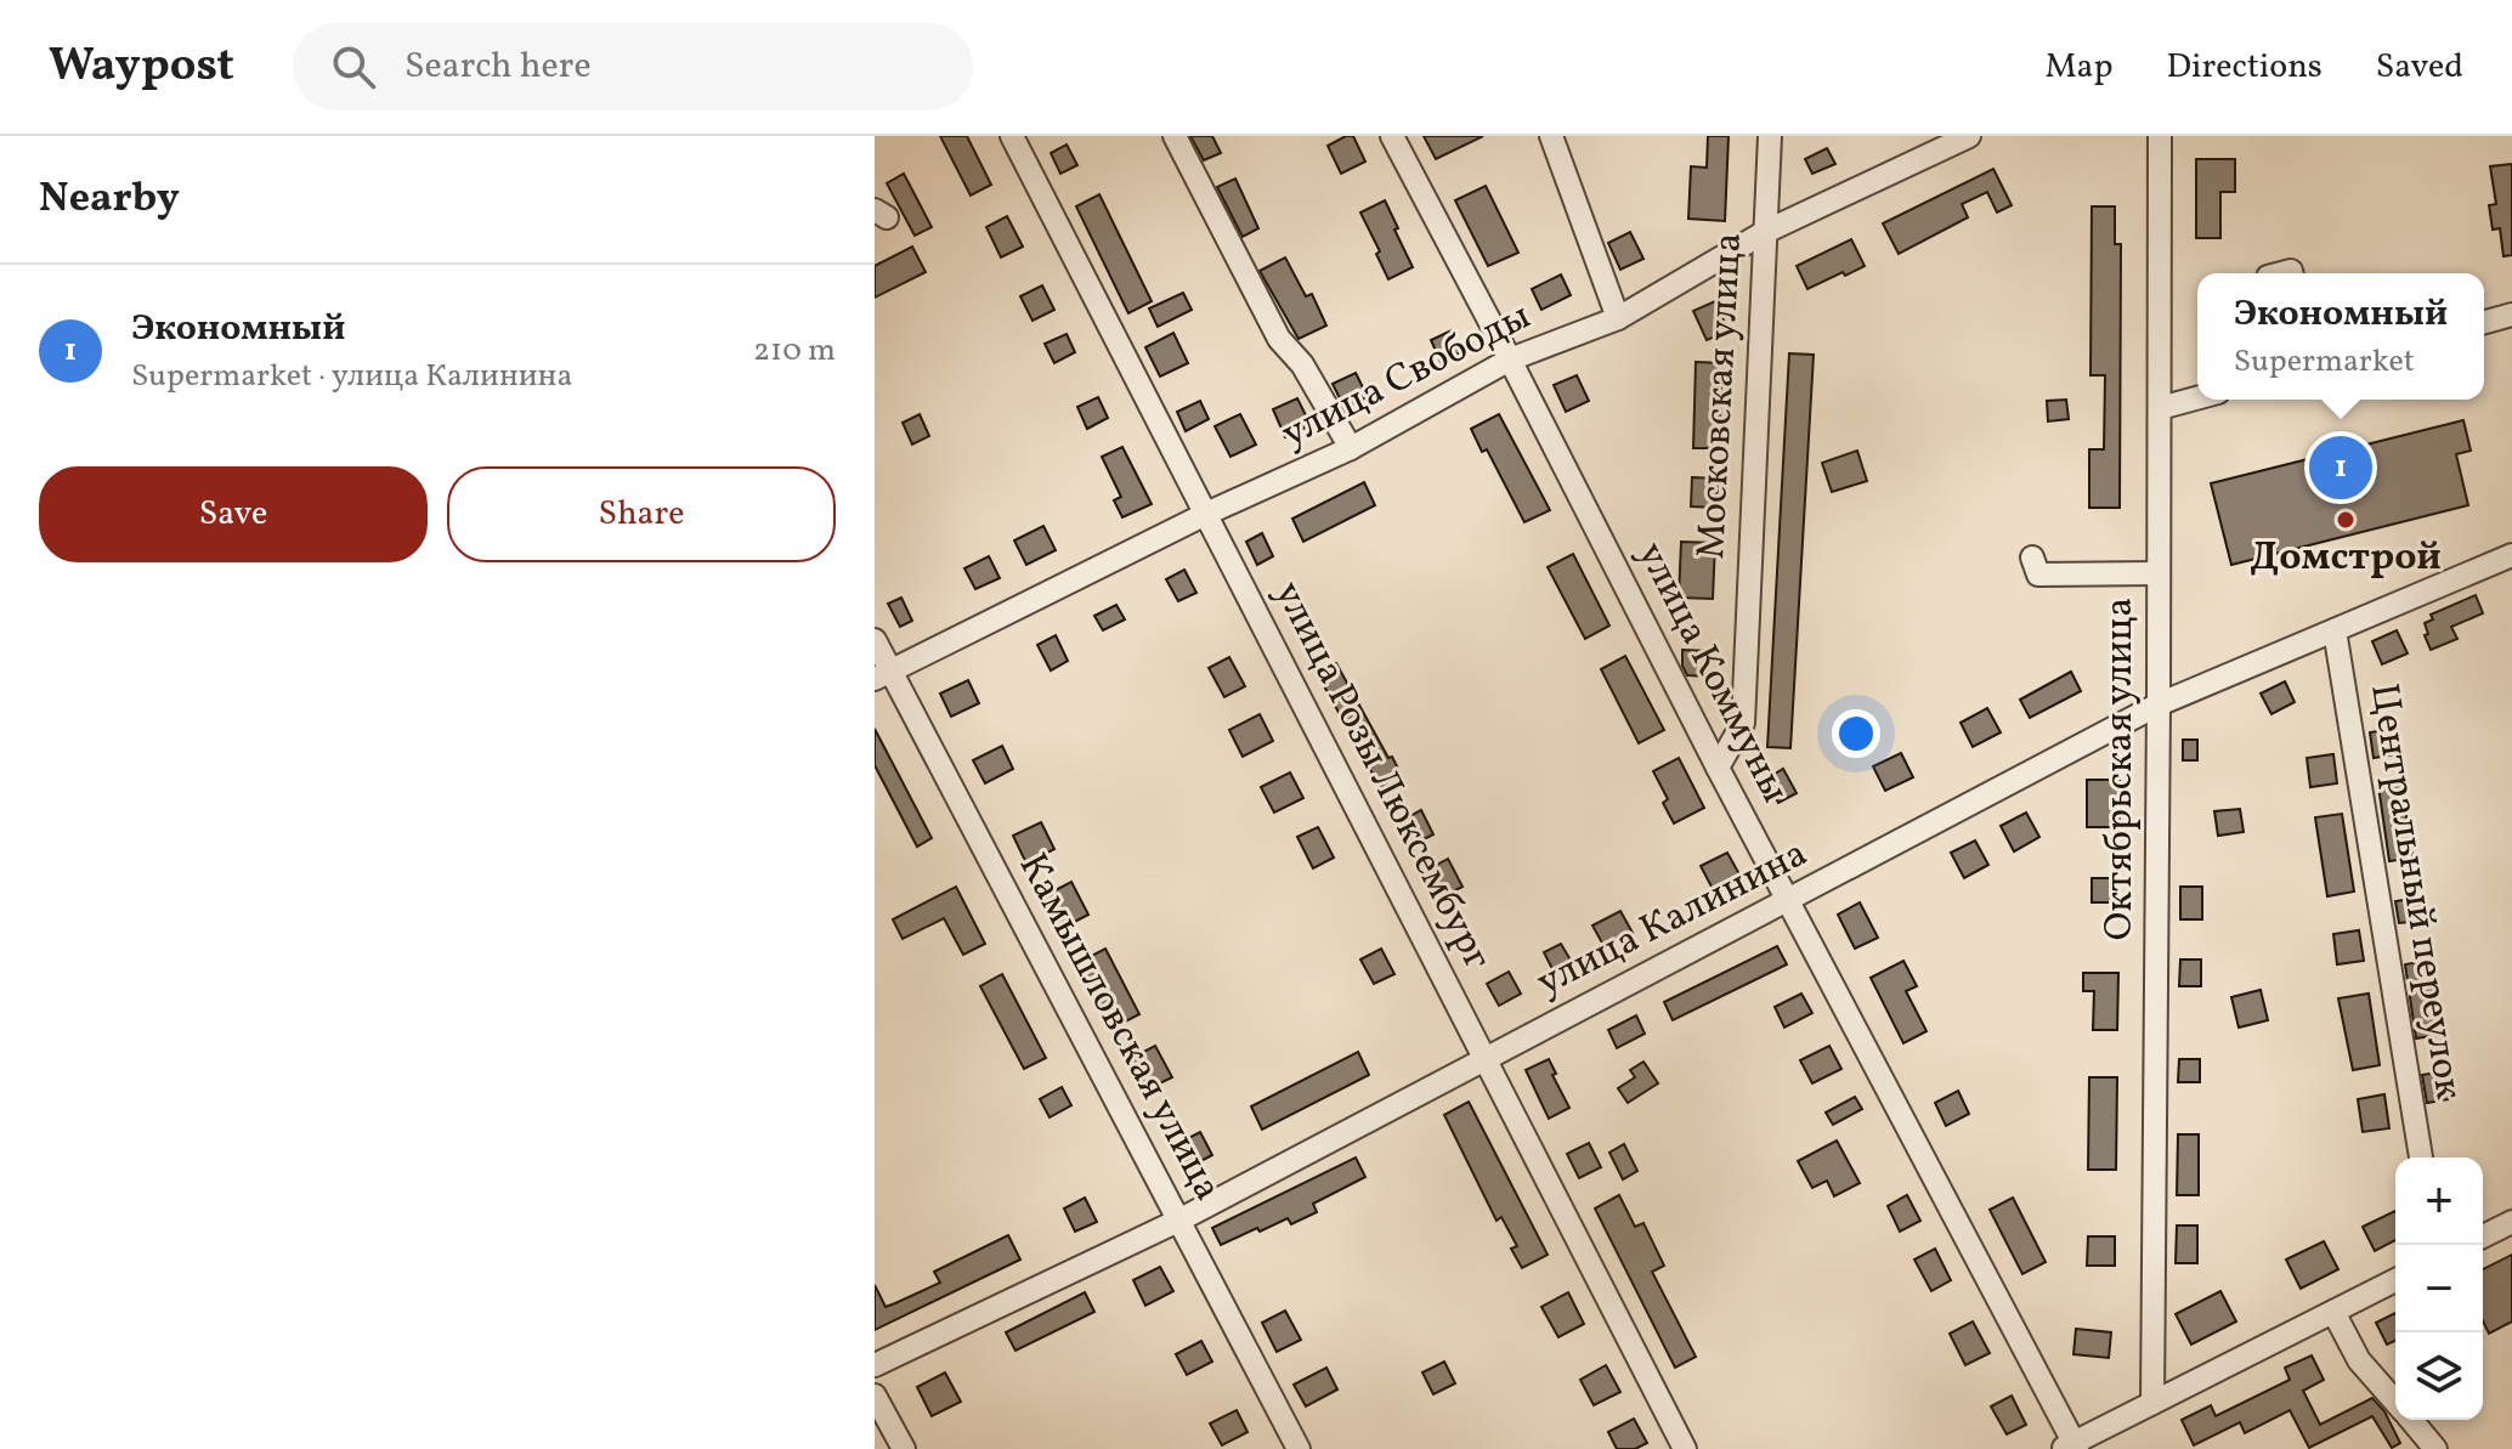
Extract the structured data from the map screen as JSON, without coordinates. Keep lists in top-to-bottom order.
{
  "streets": {
    "street": [
      "улица Свободы",
      "Московская улица",
      "улица Коммуны",
      "Октябрьская улица",
      "улица Розы Люксембург",
      "Центральный переулок",
      "улица Калинина",
      "Камышловская улица"
    ]
  },
  "crossings": [
    ["улица Свободы", "Московская улица"],
    ["улица Свободы", "улица Коммуны"],
    ["улица Свободы", "улица Розы Люксембург"],
    ["улица Свободы", "Камышловская улица"],
    ["Московская улица", "улица Коммуны"],
    ["улица Коммуны", "улица Калинина"],
    ["Октябрьская улица", "улица Калинина"],
    ["улица Розы Люксембург", "улица Калинина"],
    ["Центральный переулок", "улица Калинина"],
    ["улица Калинина", "Камышловская улица"]
  ],
  "places": ["Домстрой"],
  "page": {
    "header": "Waypost",
    "search": "Search here",
    "nav": ["Map", "Directions", "Saved"],
    "heading": "Nearby",
    "list": [
      {
        "mark": "1",
        "name": "Экономный",
        "note": "Supermarket · улица Калинина",
        "value": "210 m"
      }
    ],
    "popup": ["Экономный", "Supermarket"],
    "pins": "1",
    "buttons": ["Save", "Share"],
    "map_buttons": ["+", "−"]
  }
}
